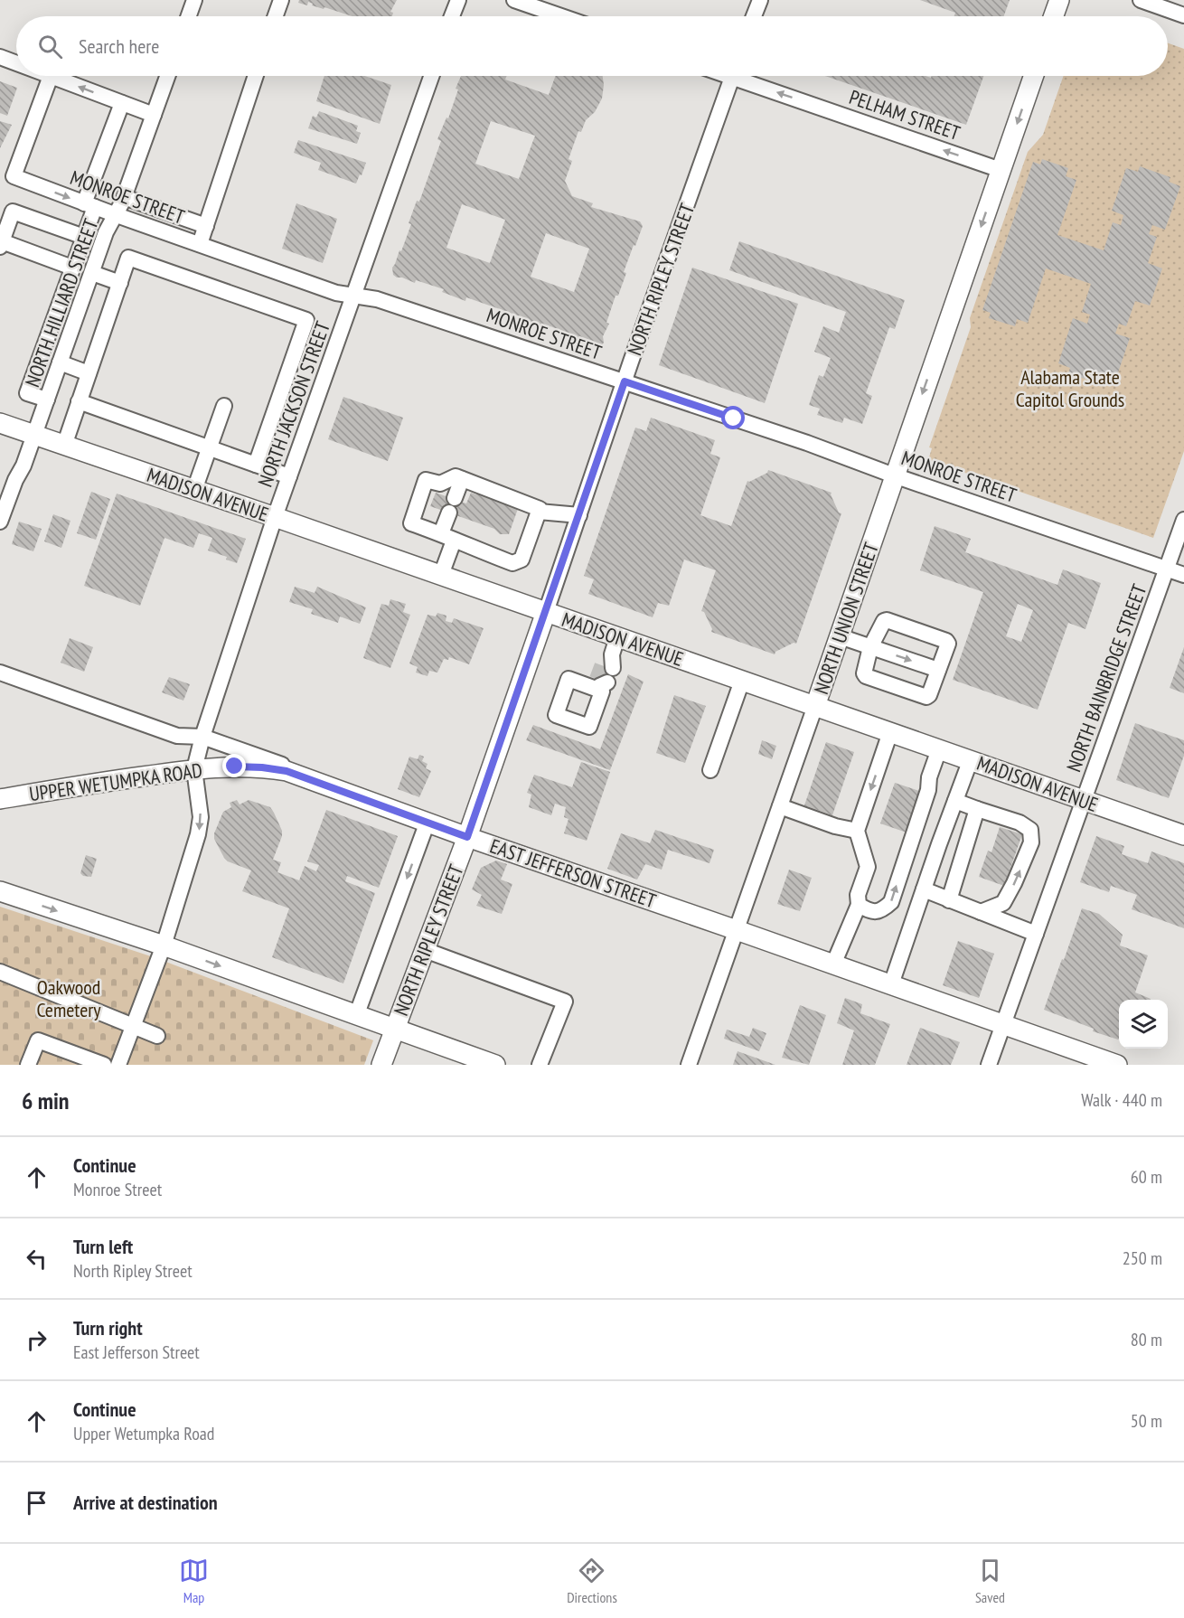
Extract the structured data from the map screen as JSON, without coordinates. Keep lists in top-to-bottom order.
{
  "streets": {
    "main road": [
      "NORTH RIPLEY STREET",
      "MADISON AVENUE",
      "NORTH UNION STREET",
      "UPPER WETUMPKA ROAD",
      "EAST JEFFERSON STREET"
    ],
    "street": [
      "PELHAM STREET",
      "MONROE STREET",
      "NORTH HILLIARD STREET",
      "NORTH JACKSON STREET",
      "NORTH BAINBRIDGE STREET"
    ]
  },
  "crossings": [
    ["PELHAM STREET", "NORTH UNION STREET"],
    ["MONROE STREET", "NORTH RIPLEY STREET"],
    ["MONROE STREET", "NORTH HILLIARD STREET"],
    ["MONROE STREET", "NORTH JACKSON STREET"],
    ["MONROE STREET", "NORTH UNION STREET"],
    ["MONROE STREET", "NORTH BAINBRIDGE STREET"],
    ["NORTH RIPLEY STREET", "MADISON AVENUE"],
    ["NORTH RIPLEY STREET", "EAST JEFFERSON STREET"],
    ["NORTH HILLIARD STREET", "MADISON AVENUE"],
    ["NORTH JACKSON STREET", "MADISON AVENUE"],
    ["NORTH JACKSON STREET", "UPPER WETUMPKA ROAD"],
    ["NORTH JACKSON STREET", "EAST JEFFERSON STREET"],
    ["MADISON AVENUE", "NORTH UNION STREET"],
    ["MADISON AVENUE", "NORTH BAINBRIDGE STREET"],
    ["NORTH UNION STREET", "EAST JEFFERSON STREET"],
    ["NORTH BAINBRIDGE STREET", "EAST JEFFERSON STREET"],
    ["UPPER WETUMPKA ROAD", "EAST JEFFERSON STREET"]
  ],
  "one_way": ["PELHAM STREET", "NORTH UNION STREET"],
  "parks": ["Alabama State Capitol Grounds", "Oakwood Cemetery"],
  "page": {
    "search": "Search here",
    "heading": ["6 min", "Walk · 440 m"],
    "list": [
      ["Continue", "Monroe Street", "60 m"],
      ["Turn left", "North Ripley Street", "250 m"],
      ["Turn right", "East Jefferson Street", "80 m"],
      ["Continue", "Upper Wetumpka Road", "50 m"],
      "Arrive at destination"
    ],
    "nav": ["Map", "Directions", "Saved"]
  }
}
